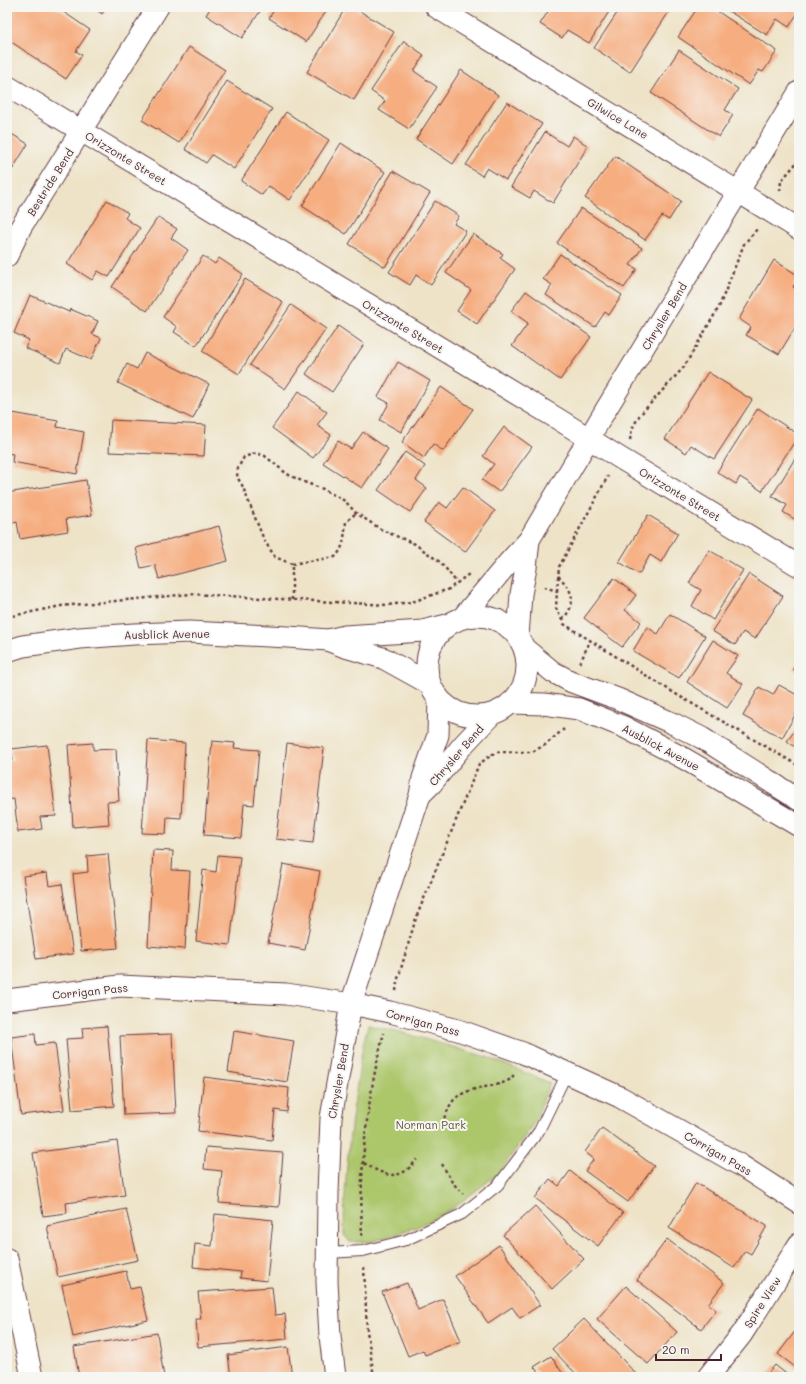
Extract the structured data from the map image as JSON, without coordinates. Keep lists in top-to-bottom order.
{
  "streets": {
    "street": [
      "Gilwice Lane",
      "Orizzonte Street",
      "Bestride Bend",
      "Chrysler Bend",
      "Ausblick Avenue",
      "Corrigan Pass",
      "Spire View"
    ]
  },
  "crossings": [
    ["Gilwice Lane", "Chrysler Bend"],
    ["Orizzonte Street", "Bestride Bend"],
    ["Orizzonte Street", "Chrysler Bend"],
    ["Chrysler Bend", "Ausblick Avenue"],
    ["Chrysler Bend", "Corrigan Pass"]
  ],
  "parks": ["Norman Park"],
  "scale_bar": "20 m"
}
